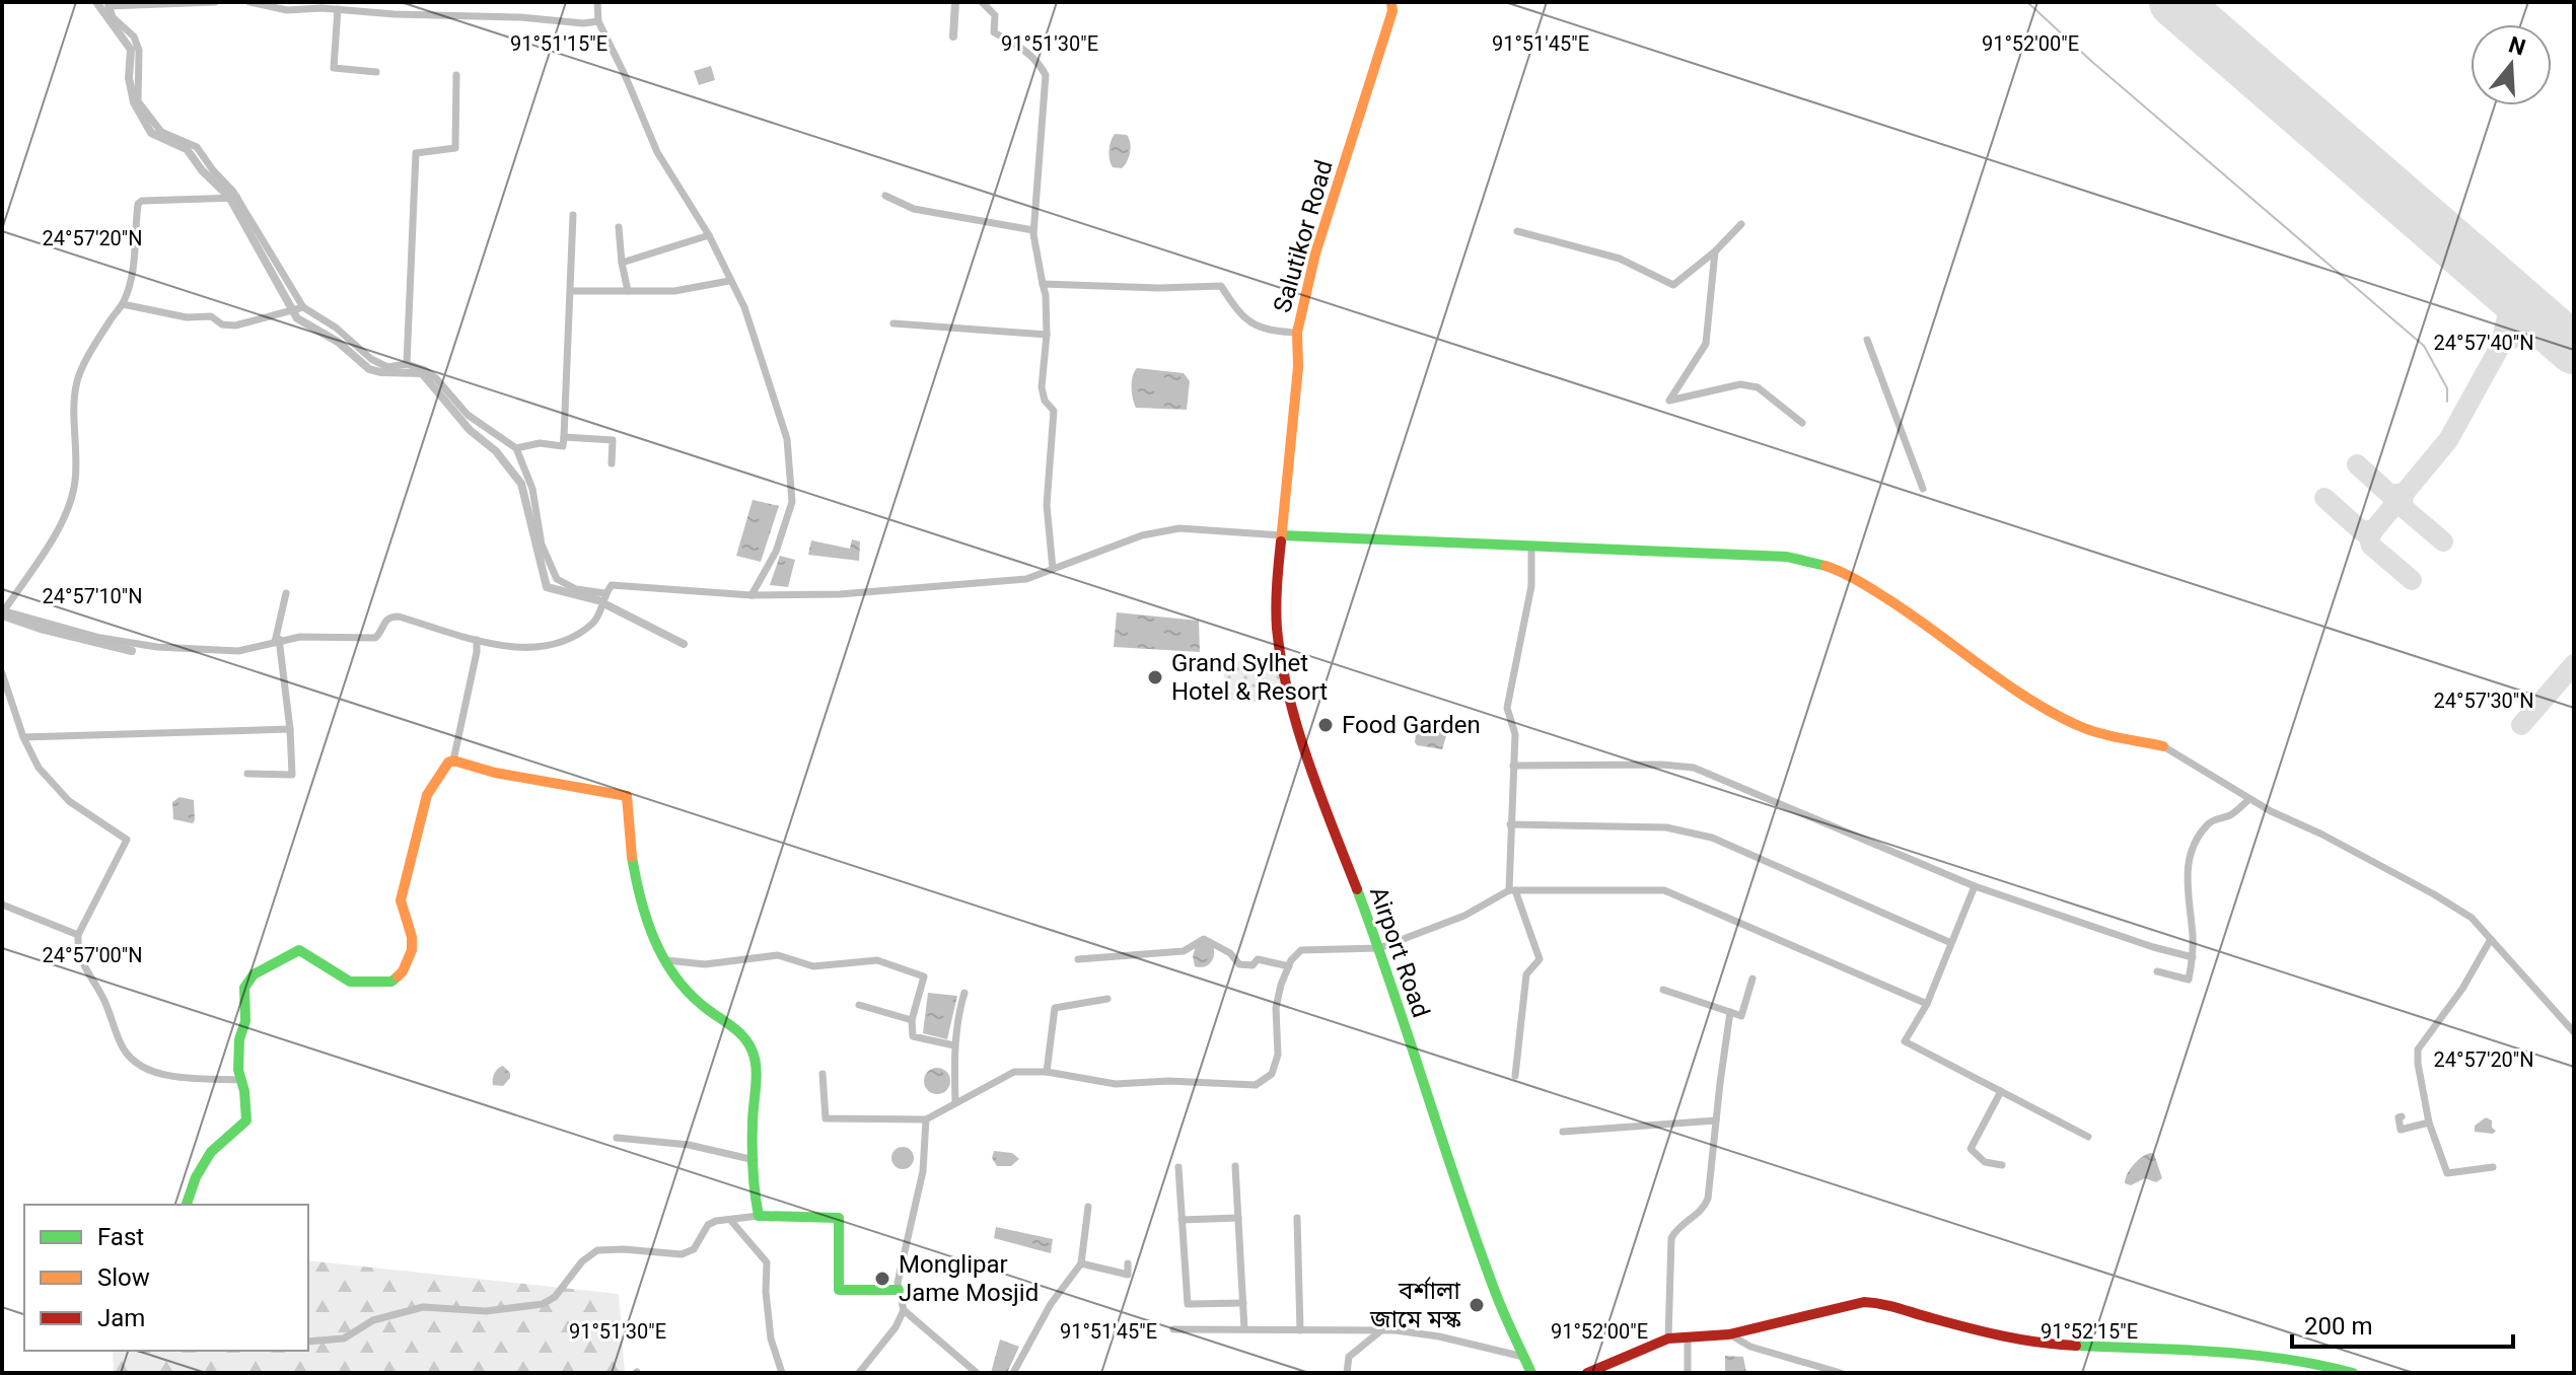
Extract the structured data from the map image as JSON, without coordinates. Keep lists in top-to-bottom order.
{
  "streets": {
    "main road": ["Salutikor Road", "Airport Road"]
  },
  "crossings": [
    ["Salutikor Road", "Airport Road"]
  ],
  "places": [
    "Grand Sylhet Hotel & Resort",
    "Food Garden",
    "Monglipar Jame Mosjid",
    "বর্শালা জামে মস্ক"
  ],
  "legend": ["Fast", "Slow", "Jam"],
  "scale_bar": "200 m",
  "north": "top",
  "coordinates": [
    "91°51'15\"E",
    "91°51'30\"E",
    "91°51'45\"E",
    "91°52'00\"E",
    "24°57'20\"N",
    "24°57'40\"N",
    "24°57'10\"N",
    "24°57'30\"N",
    "24°57'00\"N",
    "91°52'15\"E"
  ]
}
